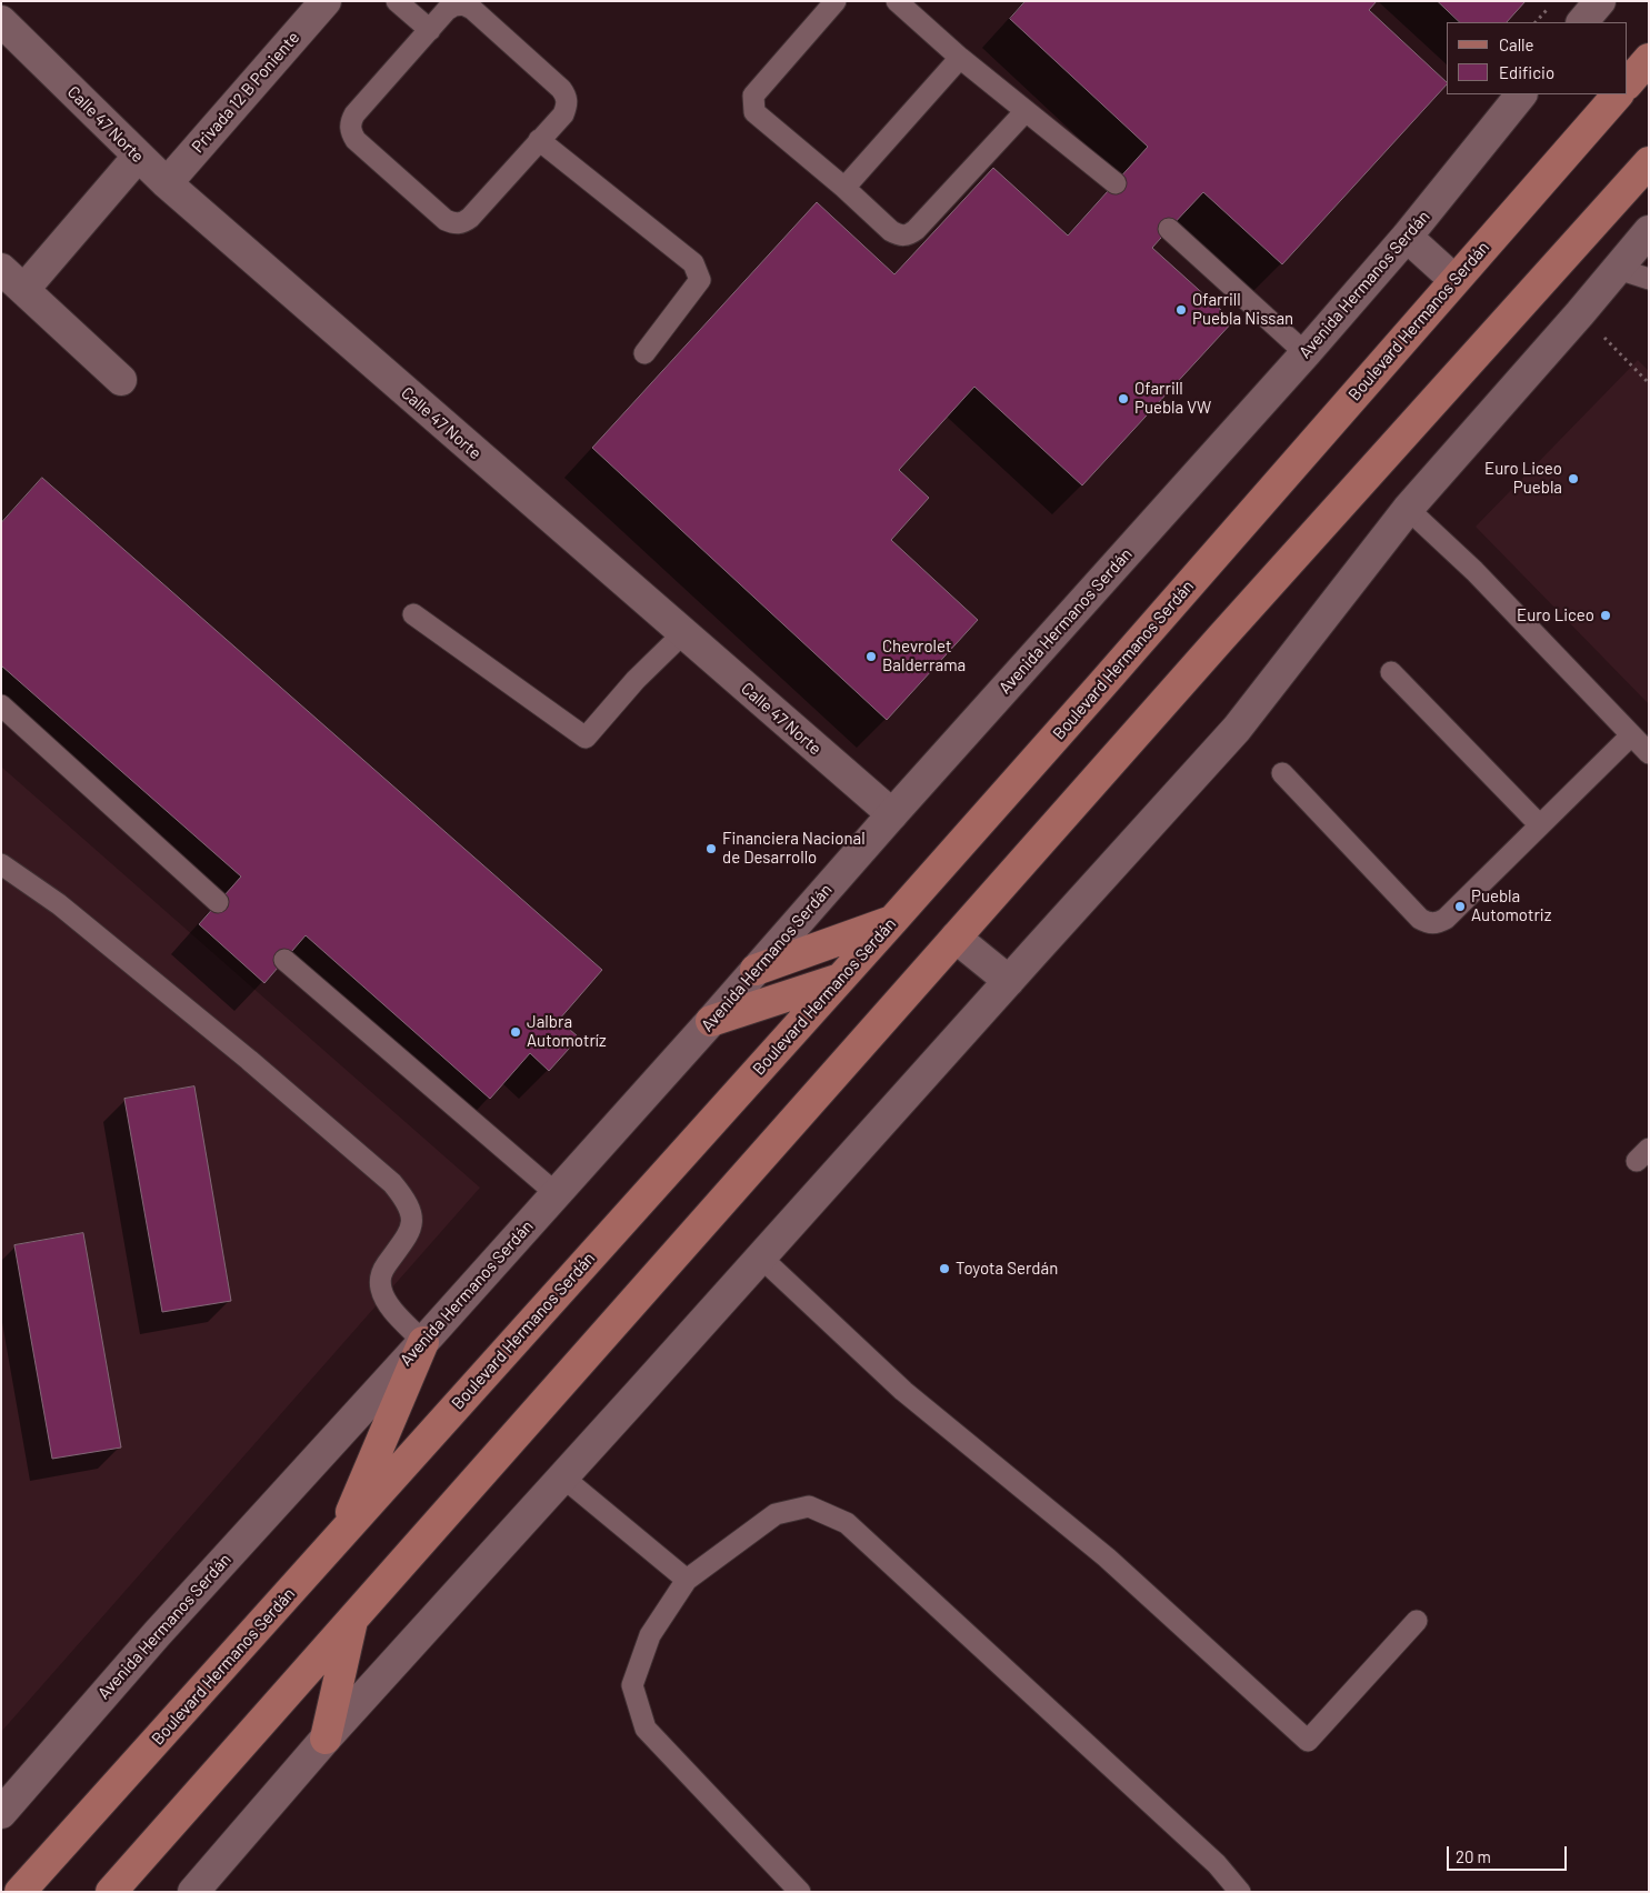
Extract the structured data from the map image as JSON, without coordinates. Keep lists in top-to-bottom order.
{
  "streets": {
    "main road": [
      "Privada 12 B Poniente",
      "Calle 47 Norte",
      "Avenida Hermanos Serdán",
      "Boulevard Hermanos Serdán"
    ]
  },
  "crossings": [
    ["Privada 12 B Poniente", "Calle 47 Norte"],
    ["Calle 47 Norte", "Avenida Hermanos Serdán"]
  ],
  "places": [
    "Ofarrill Puebla Nissan",
    "Ofarrill Puebla VW",
    "Euro Liceo Puebla",
    "Euro Liceo",
    "Chevrolet Balderrama",
    "Financiera Nacional de Desarrollo",
    "Puebla Automotriz",
    "Jalbra Automotríz",
    "Toyota Serdán"
  ],
  "legend": ["Calle", "Edificio"],
  "scale_bar": "20 m"
}
